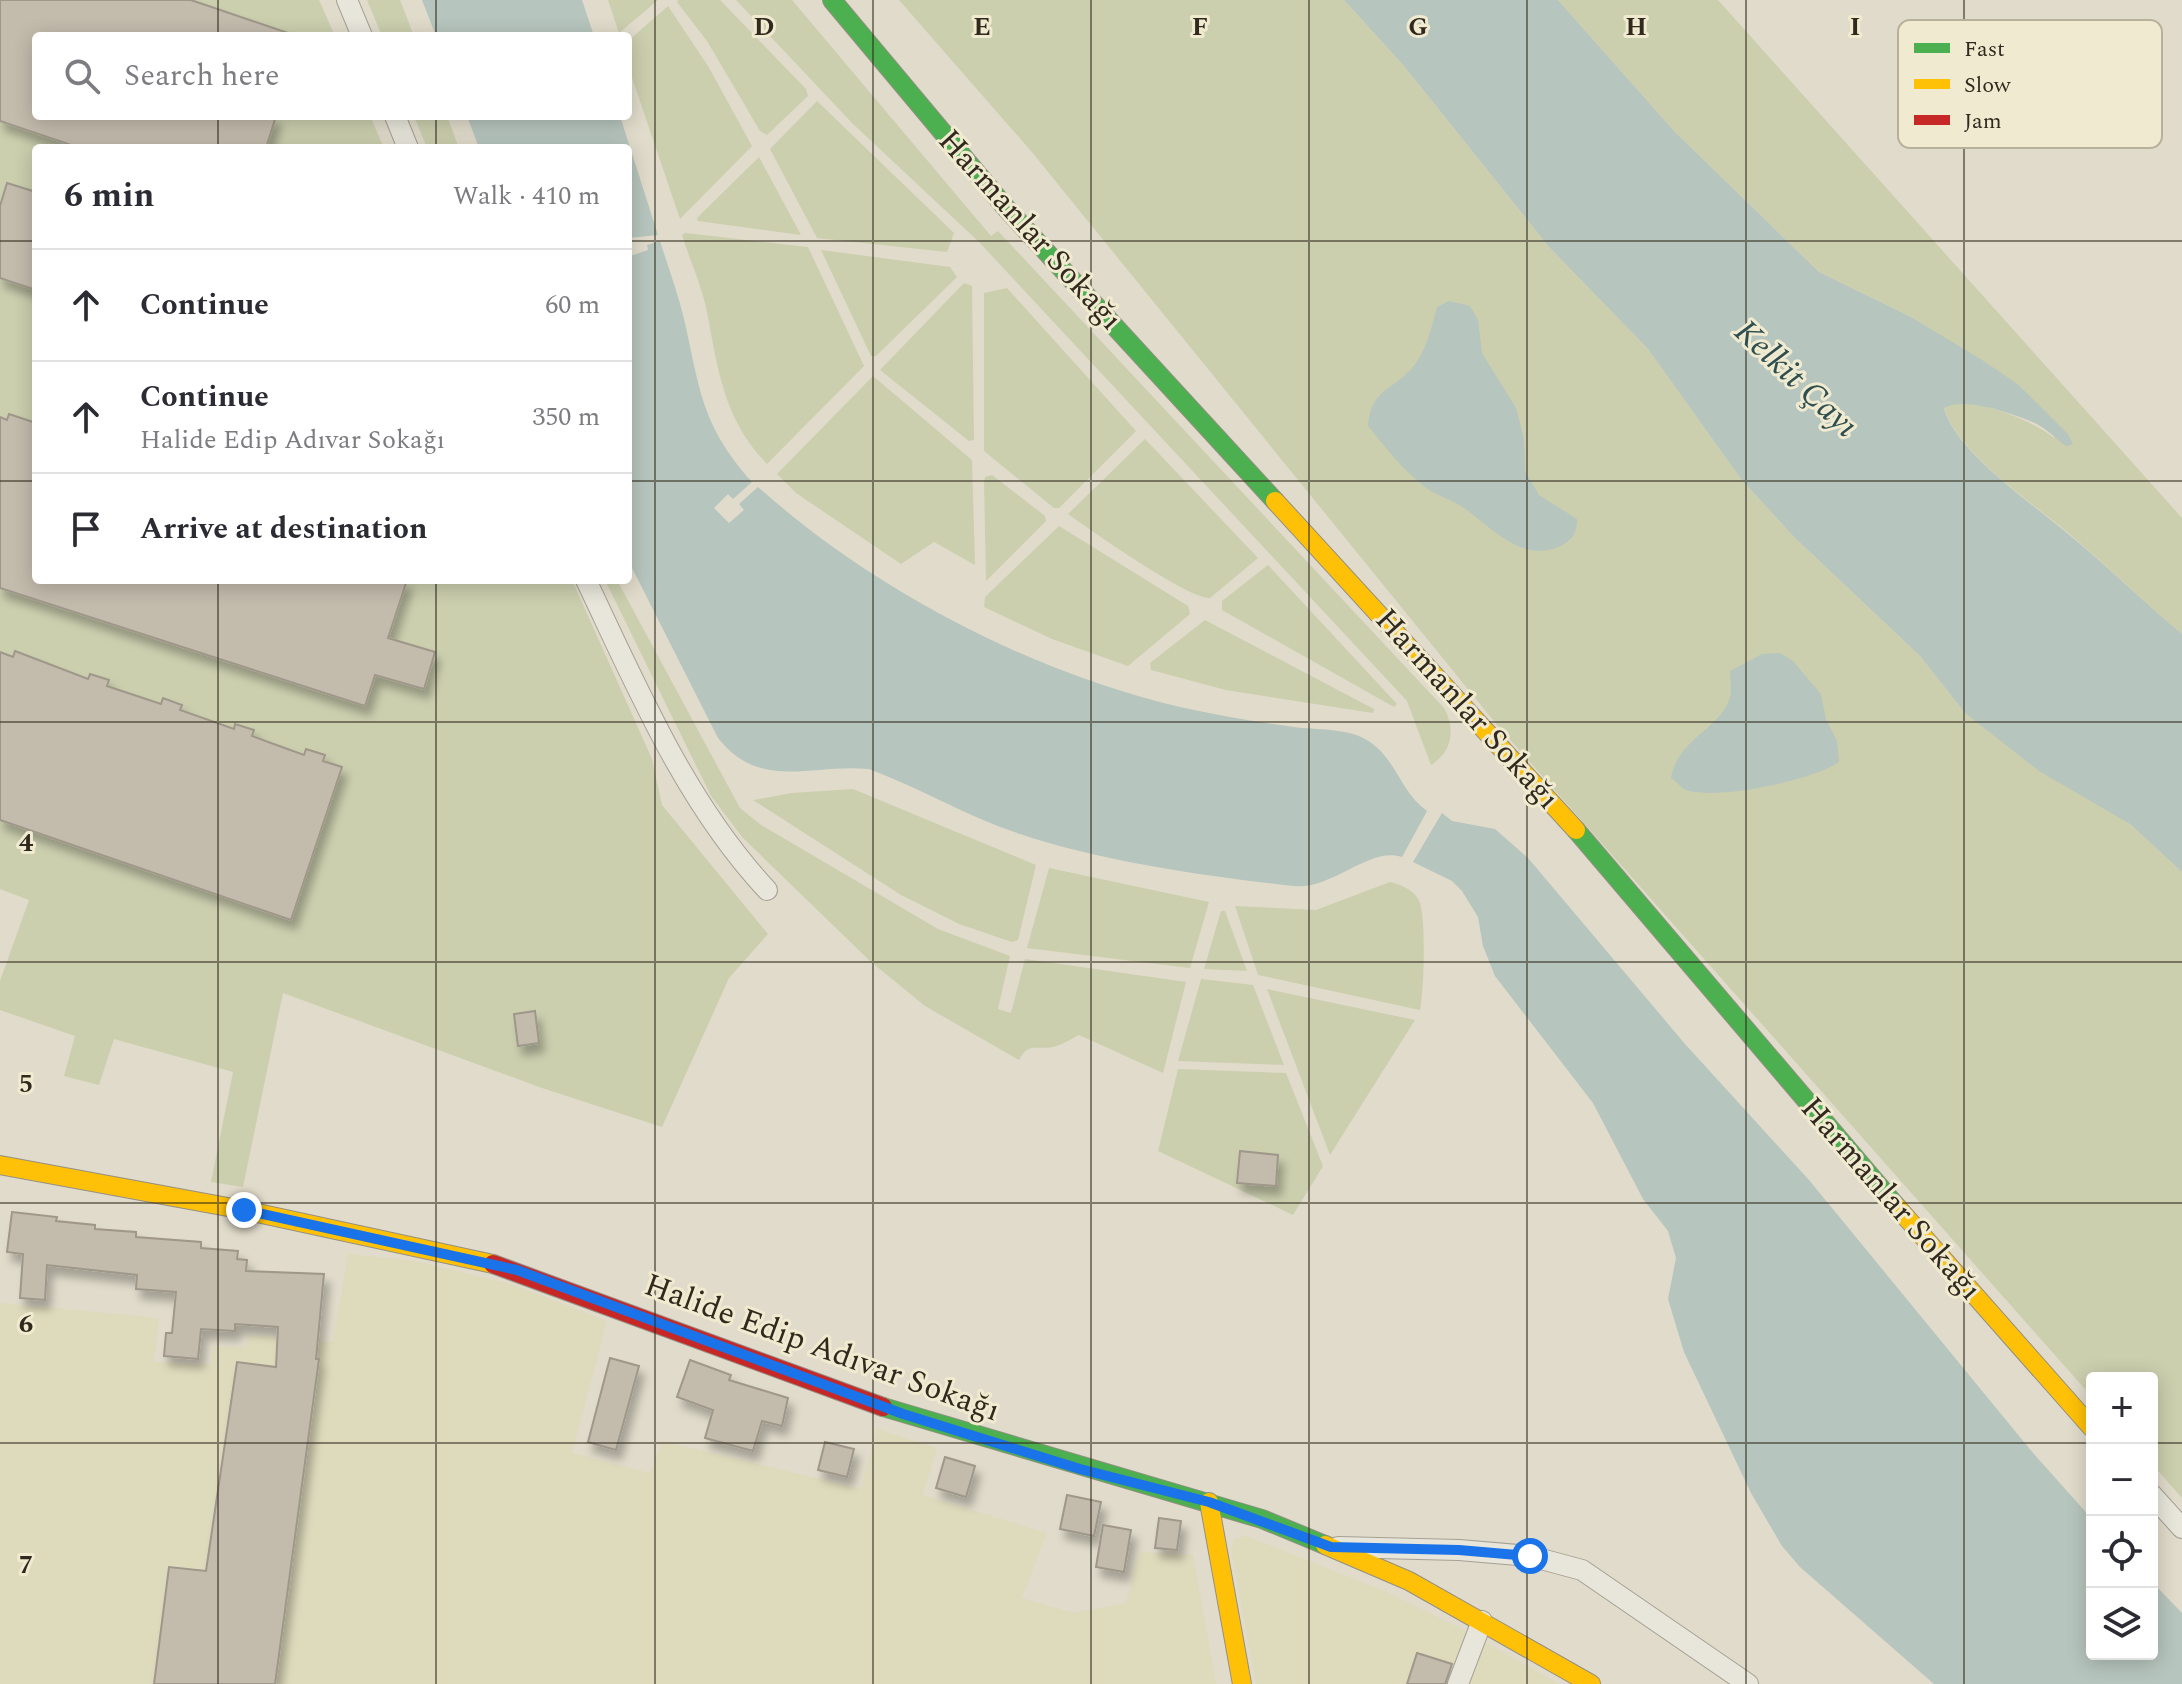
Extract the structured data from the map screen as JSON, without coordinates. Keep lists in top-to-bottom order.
{
  "streets": {
    "street": ["Harmanlar Sokağı", "Halide Edip Adıvar Sokağı"]
  },
  "water": ["Kelkit Çayı"],
  "legend": ["Fast", "Slow", "Jam"],
  "page": {
    "search": "Search here",
    "heading": ["6 min", "Walk · 410 m"],
    "list": [
      ["Continue", "60 m"],
      ["Continue", "Halide Edip Adıvar Sokağı", "350 m"],
      "Arrive at destination"
    ],
    "map_buttons": ["+", "−"]
  },
  "grid": {
    "columns": [
      "D",
      "E",
      "F",
      "G",
      "H",
      "I"
    ],
    "rows": [
      "4",
      "5",
      "6",
      "7"
    ]
  }
}
